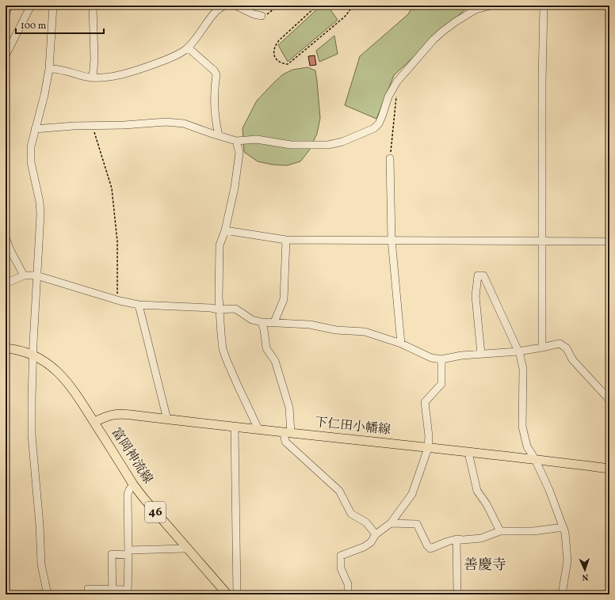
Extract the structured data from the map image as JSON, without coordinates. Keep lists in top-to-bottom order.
{
  "streets": {
    "main road": ["下仁田小幡線", "富岡神流線", "46"]
  },
  "crossings": [
    ["下仁田小幡線", "富岡神流線"]
  ],
  "districts": ["善慶寺"],
  "scale_bar": "100 m",
  "north": "bottom"
}
